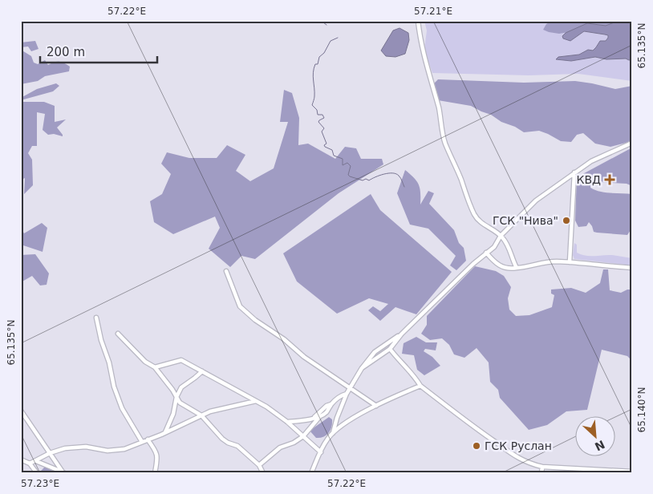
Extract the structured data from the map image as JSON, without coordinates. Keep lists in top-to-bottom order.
{
  "places": {
    "health": ["КВД"],
    "other": ["ГСК \"Нива\"", "ГСК Руслан"]
  },
  "scale_bar": "200 m",
  "north": "bottom right",
  "coordinates": [
    "57.22°E",
    "57.21°E",
    "65.135°N",
    "65.140°N",
    "57.23°E"
  ]
}
